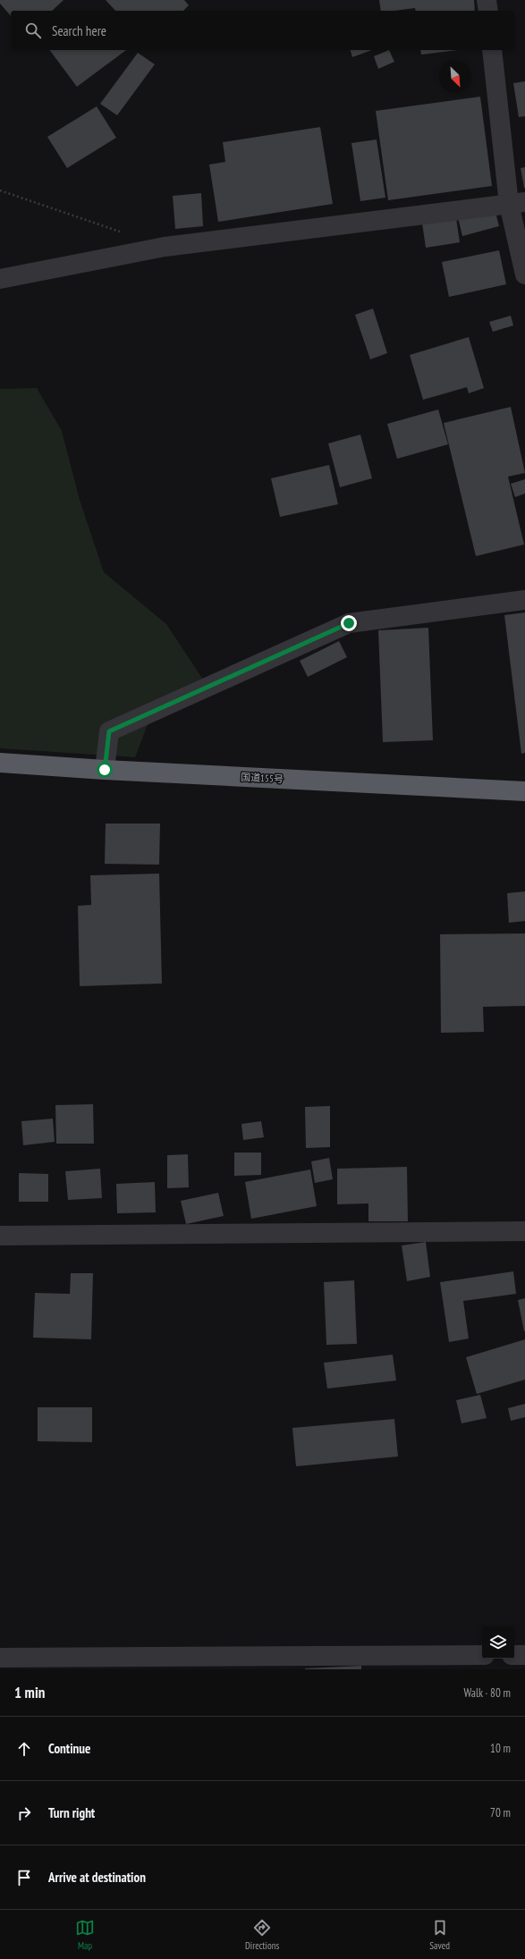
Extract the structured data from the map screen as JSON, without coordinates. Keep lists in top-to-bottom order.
{
  "streets": {
    "highway": ["国道155号"]
  },
  "north": "bottom right",
  "page": {
    "search": "Search here",
    "heading": ["1 min", "Walk · 80 m"],
    "list": [
      ["Continue", "10 m"],
      ["Turn right", "70 m"],
      "Arrive at destination"
    ],
    "nav": ["Map", "Directions", "Saved"]
  }
}
